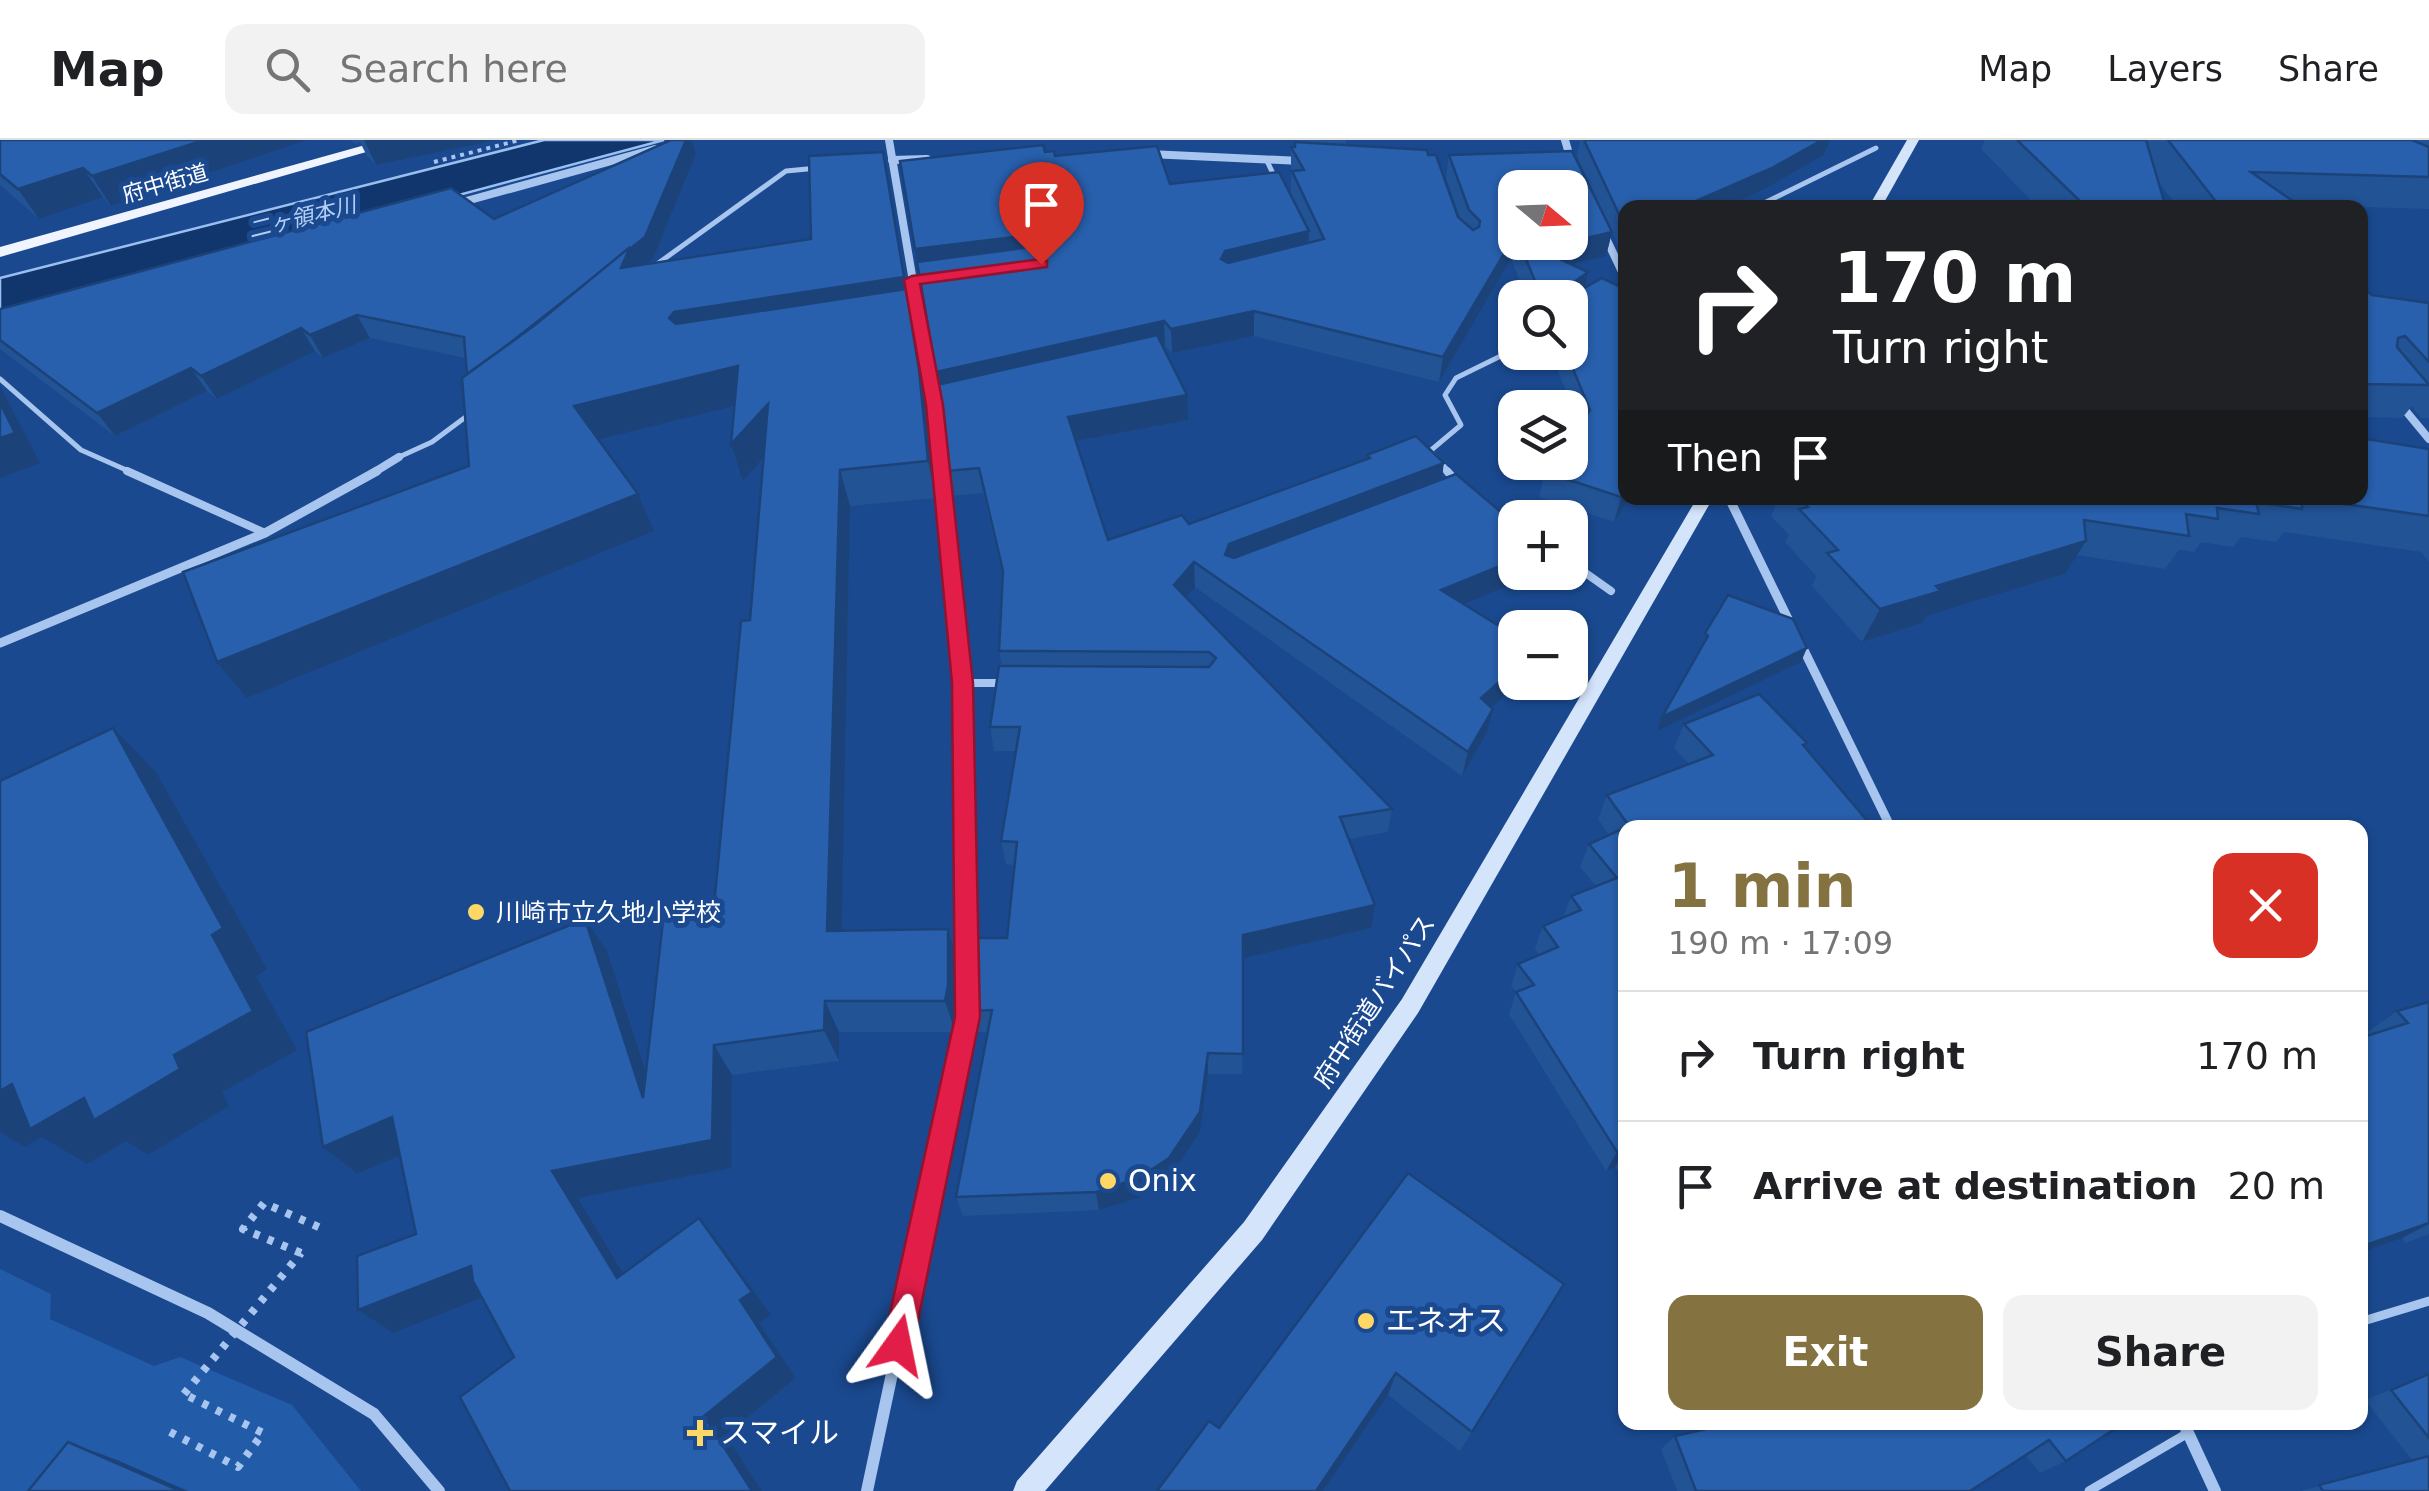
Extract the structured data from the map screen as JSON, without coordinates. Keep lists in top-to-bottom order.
{
  "streets": {
    "main road": ["府中街道"],
    "street": ["府中街道バイパス"]
  },
  "water": ["二ヶ領本川"],
  "places": {
    "other": ["川崎市立久地小学校", "Onix", "エネオス"],
    "health": ["スマイル"]
  },
  "north": "right",
  "page": {
    "header": "Map",
    "search": "Search here",
    "nav": ["Map", "Layers", "Share"],
    "map_buttons": ["+", "−"],
    "turn": ["170 m", "Turn right"],
    "then": "Then",
    "heading": ["1 min", "190 m · 17:09"],
    "list": [
      {
        "name": "Turn right",
        "value": "170 m"
      },
      {
        "name": "Arrive at destination",
        "value": "20 m"
      }
    ],
    "buttons": ["Exit", "Share"]
  }
}
